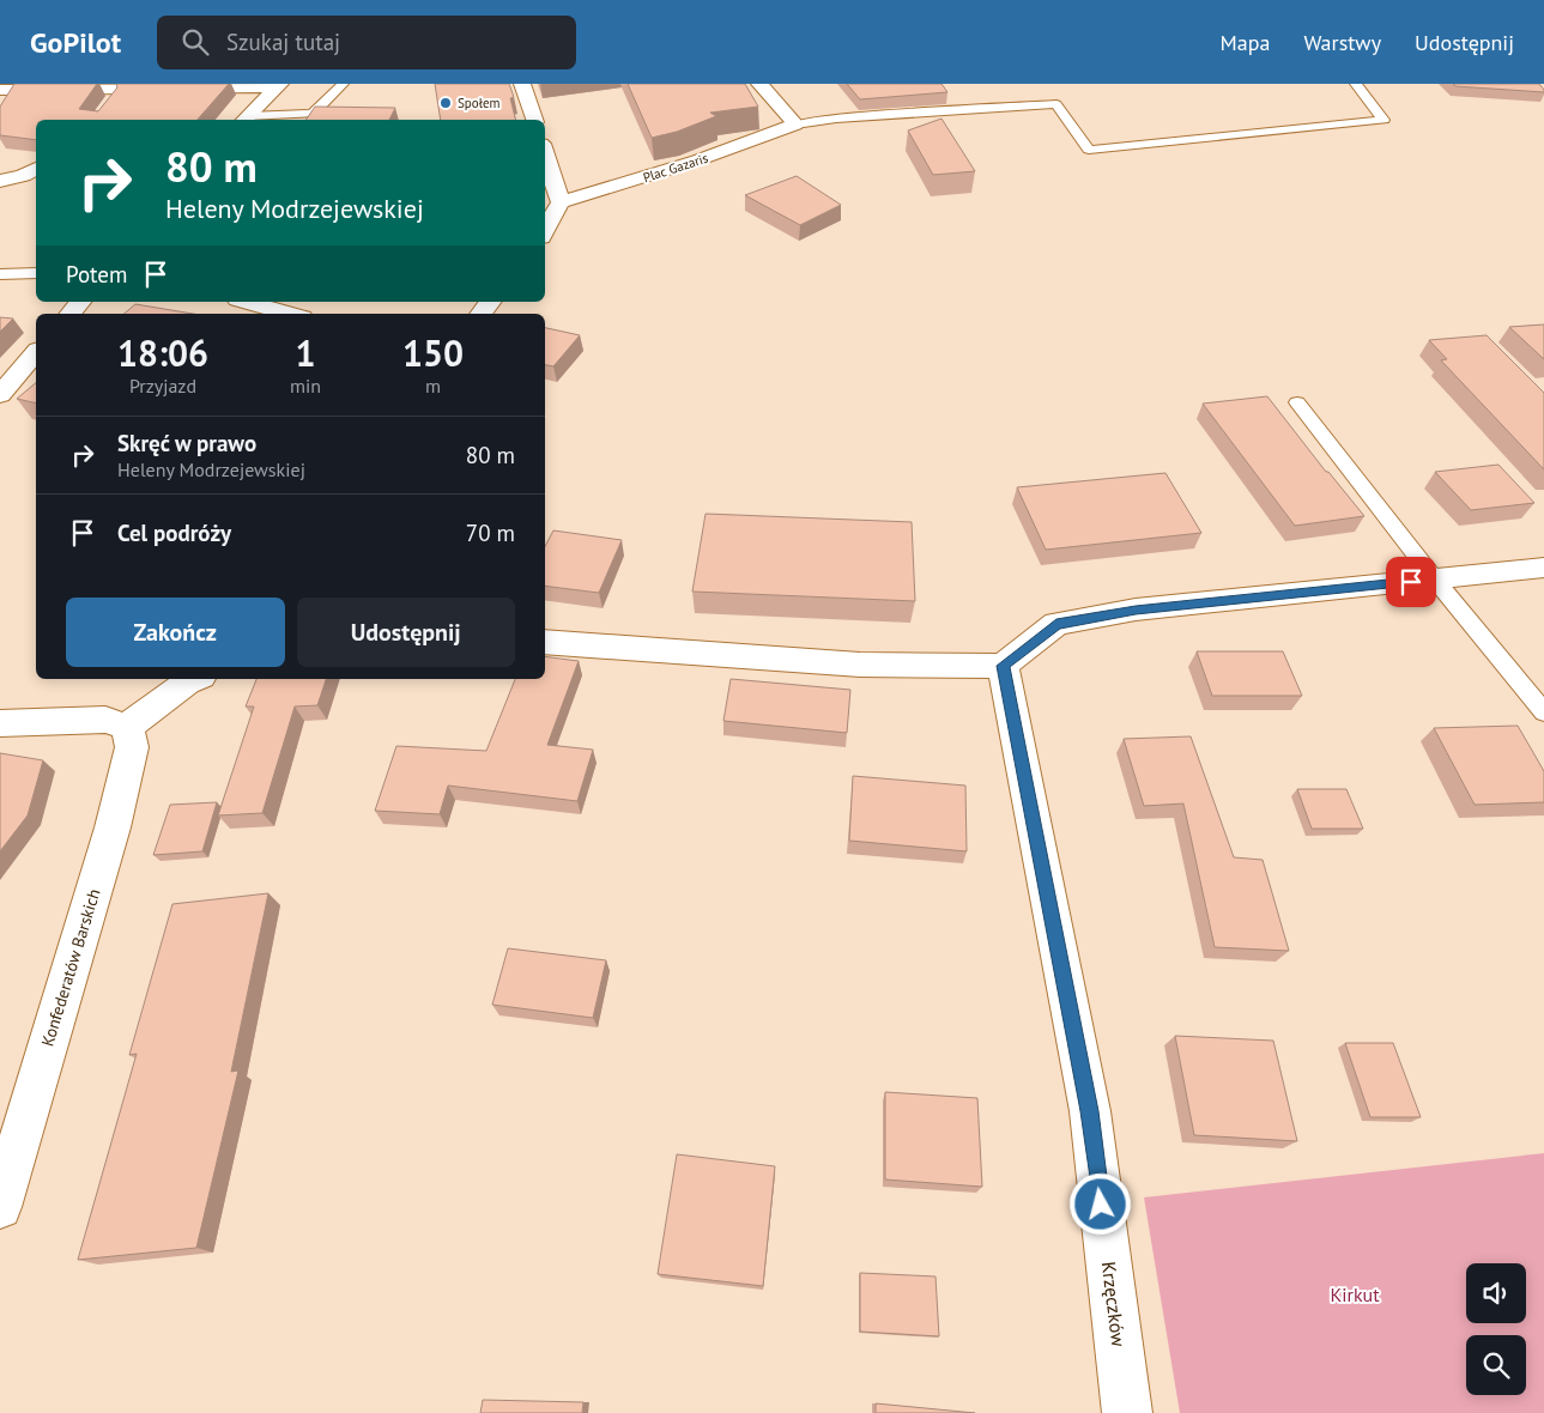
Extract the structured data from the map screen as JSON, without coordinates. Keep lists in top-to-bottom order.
{
  "streets": {
    "street": ["Plac Gazaris", "Konfederatów Barskich", "Krzęczków"]
  },
  "parks": ["Kirkut"],
  "places": ["Społem"],
  "page": {
    "header": "GoPilot",
    "search": "Szukaj tutaj",
    "nav": ["Mapa", "Warstwy", "Udostępnij"],
    "turn": ["80 m", "Heleny Modrzejewskiej"],
    "then": "Potem",
    "eta": [
      "18:06",
      "Przyjazd",
      "1",
      "min",
      "150",
      "m"
    ],
    "list": [
      {
        "name": "Skręć w prawo",
        "note": "Heleny Modrzejewskiej",
        "value": "80 m"
      },
      {
        "name": "Cel podróży",
        "value": "70 m"
      }
    ],
    "buttons": ["Zakończ", "Udostępnij"]
  }
}
